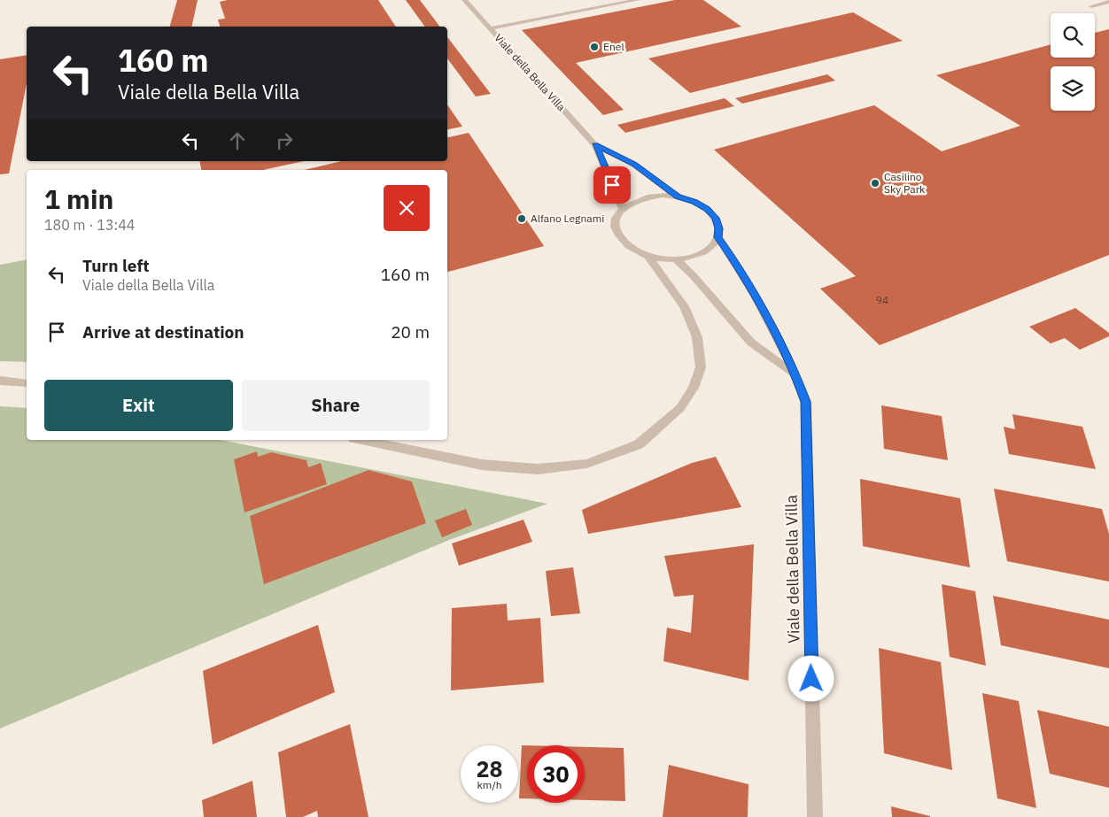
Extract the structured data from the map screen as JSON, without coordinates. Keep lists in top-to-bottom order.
{
  "streets": {
    "street": ["Viale della Bella Villa"]
  },
  "places": ["Enel", "Casilino Sky Park", "Alfano Legnami"],
  "house_numbers": ["94"],
  "page": {
    "turn": ["160 m", "Viale della Bella Villa"],
    "heading": ["1 min", "180 m · 13:44"],
    "list": [
      {
        "name": "Turn left",
        "note": "Viale della Bella Villa",
        "value": "160 m"
      },
      {
        "name": "Arrive at destination",
        "value": "20 m"
      }
    ],
    "buttons": ["Exit", "Share"],
    "speed": "28 km/h",
    "limit": "30"
  }
}
